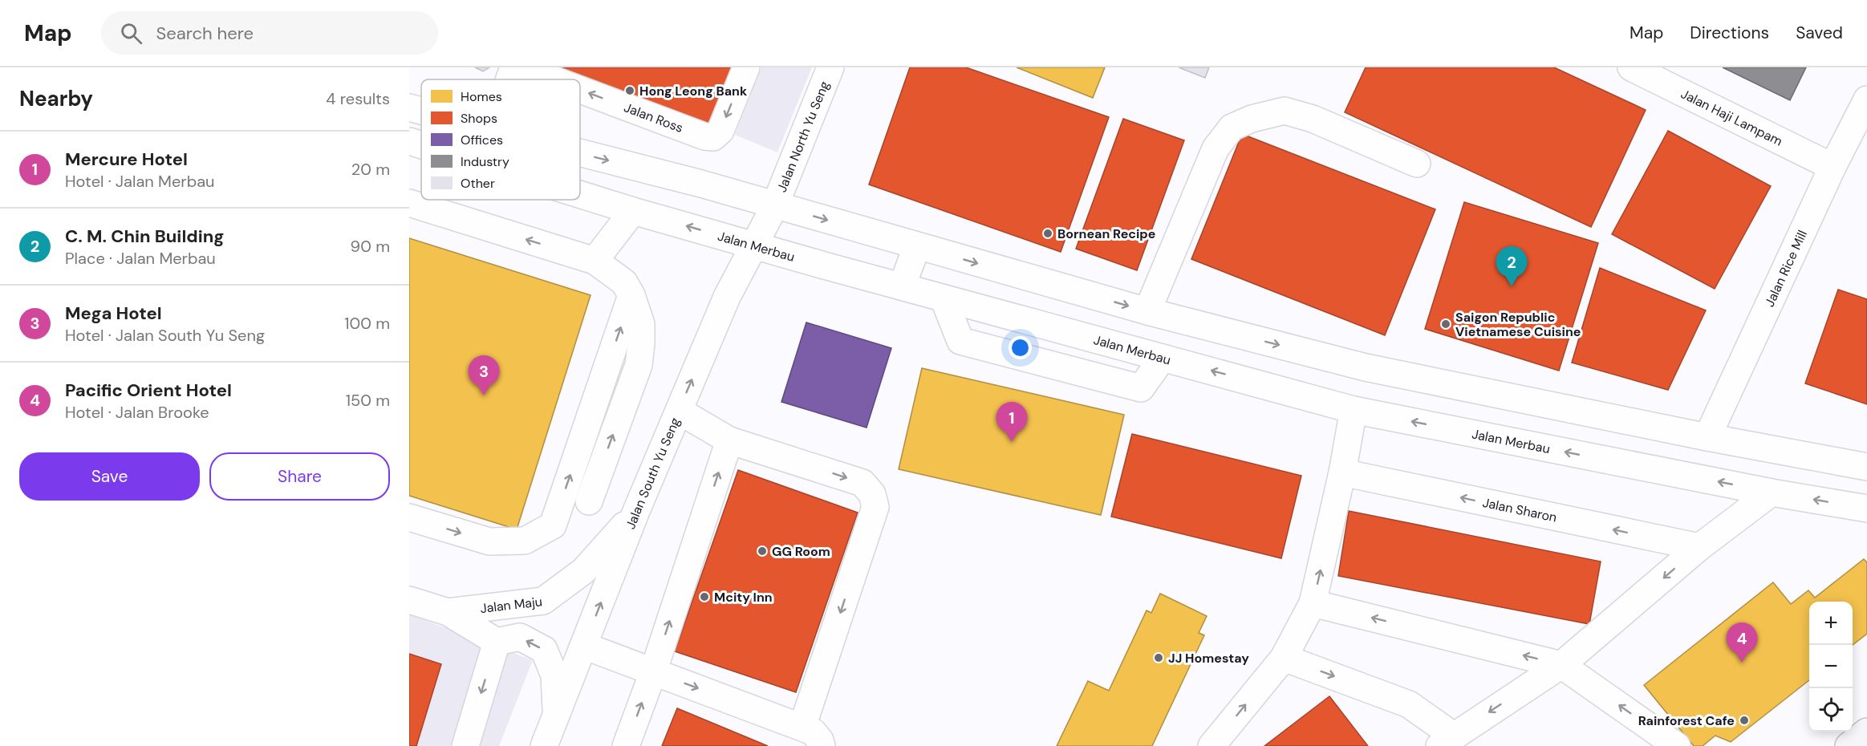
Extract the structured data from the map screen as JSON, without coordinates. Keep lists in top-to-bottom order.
{
  "streets": {
    "street": [
      "Jalan Ross",
      "Jalan Haji Lampam",
      "Jalan North Yu Seng",
      "Jalan Merbau",
      "Jalan Rice Mill",
      "Jalan South Yu Seng",
      "Jalan Sharon",
      "Jalan Maju"
    ]
  },
  "crossings": [
    ["Jalan Haji Lampam", "Jalan Rice Mill"],
    ["Jalan North Yu Seng", "Jalan South Yu Seng"],
    ["Jalan Merbau", "Jalan South Yu Seng"],
    ["Jalan South Yu Seng", "Jalan Maju"]
  ],
  "places": [
    "Hong Leong Bank",
    "Bornean Recipe",
    "Saigon Republic Vietnamese Cuisine",
    "GG Room",
    "Mcity Inn",
    "JJ Homestay",
    "Rainforest Cafe"
  ],
  "legend": [
    "Homes",
    "Shops",
    "Offices",
    "Industry",
    "Other"
  ],
  "page": {
    "header": "Map",
    "search": "Search here",
    "nav": ["Map", "Directions", "Saved"],
    "heading": ["Nearby", "4 results"],
    "list": [
      {
        "mark": "1",
        "name": "Mercure Hotel",
        "note": "Hotel · Jalan Merbau",
        "value": "20 m"
      },
      {
        "mark": "2",
        "name": "C. M. Chin Building",
        "note": "Place · Jalan Merbau",
        "value": "90 m"
      },
      {
        "mark": "3",
        "name": "Mega Hotel",
        "note": "Hotel · Jalan South Yu Seng",
        "value": "100 m"
      },
      {
        "mark": "4",
        "name": "Pacific Orient Hotel",
        "note": "Hotel · Jalan Brooke",
        "value": "150 m"
      }
    ],
    "pins": [
      "2",
      "3",
      "1",
      "4"
    ],
    "buttons": ["Save", "Share"],
    "map_buttons": ["+", "−"]
  }
}
